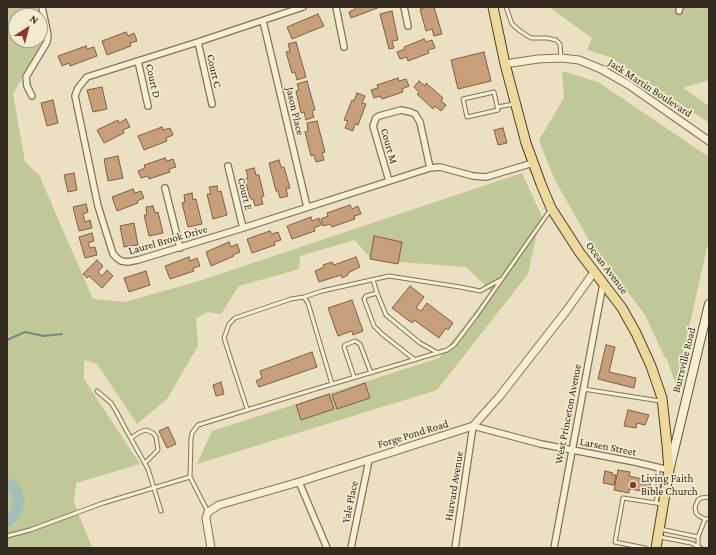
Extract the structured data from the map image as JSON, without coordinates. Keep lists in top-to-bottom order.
{
  "streets": {
    "main road": ["Ocean Avenue", "Burrsville Road"],
    "street": [
      "Court C",
      "Court D",
      "Jack Martin Boulevard",
      "Jason Place",
      "Court M",
      "Court E",
      "Laurel Brook Drive",
      "West Princeton Avenue",
      "Forge Pond Road",
      "Larsen Street",
      "Harvard Avenue",
      "Yale Place"
    ]
  },
  "crossings": [
    ["Court C", "Laurel Brook Drive"],
    ["Court D", "Laurel Brook Drive"],
    ["Jack Martin Boulevard", "Ocean Avenue"],
    ["Jason Place", "Laurel Brook Drive"],
    ["Court M", "Laurel Brook Drive"],
    ["Court E", "Laurel Brook Drive"],
    ["Laurel Brook Drive", "Ocean Avenue"],
    ["Ocean Avenue", "Burrsville Road"],
    ["Ocean Avenue", "West Princeton Avenue"],
    ["Ocean Avenue", "Larsen Street"],
    ["Burrsville Road", "Larsen Street"],
    ["West Princeton Avenue", "Larsen Street"],
    ["Forge Pond Road", "Larsen Street"],
    ["Forge Pond Road", "Harvard Avenue"],
    ["Forge Pond Road", "Yale Place"],
    ["Larsen Street", "Harvard Avenue"]
  ],
  "places": ["Living Faith Bible Church"],
  "north": "top right"
}
